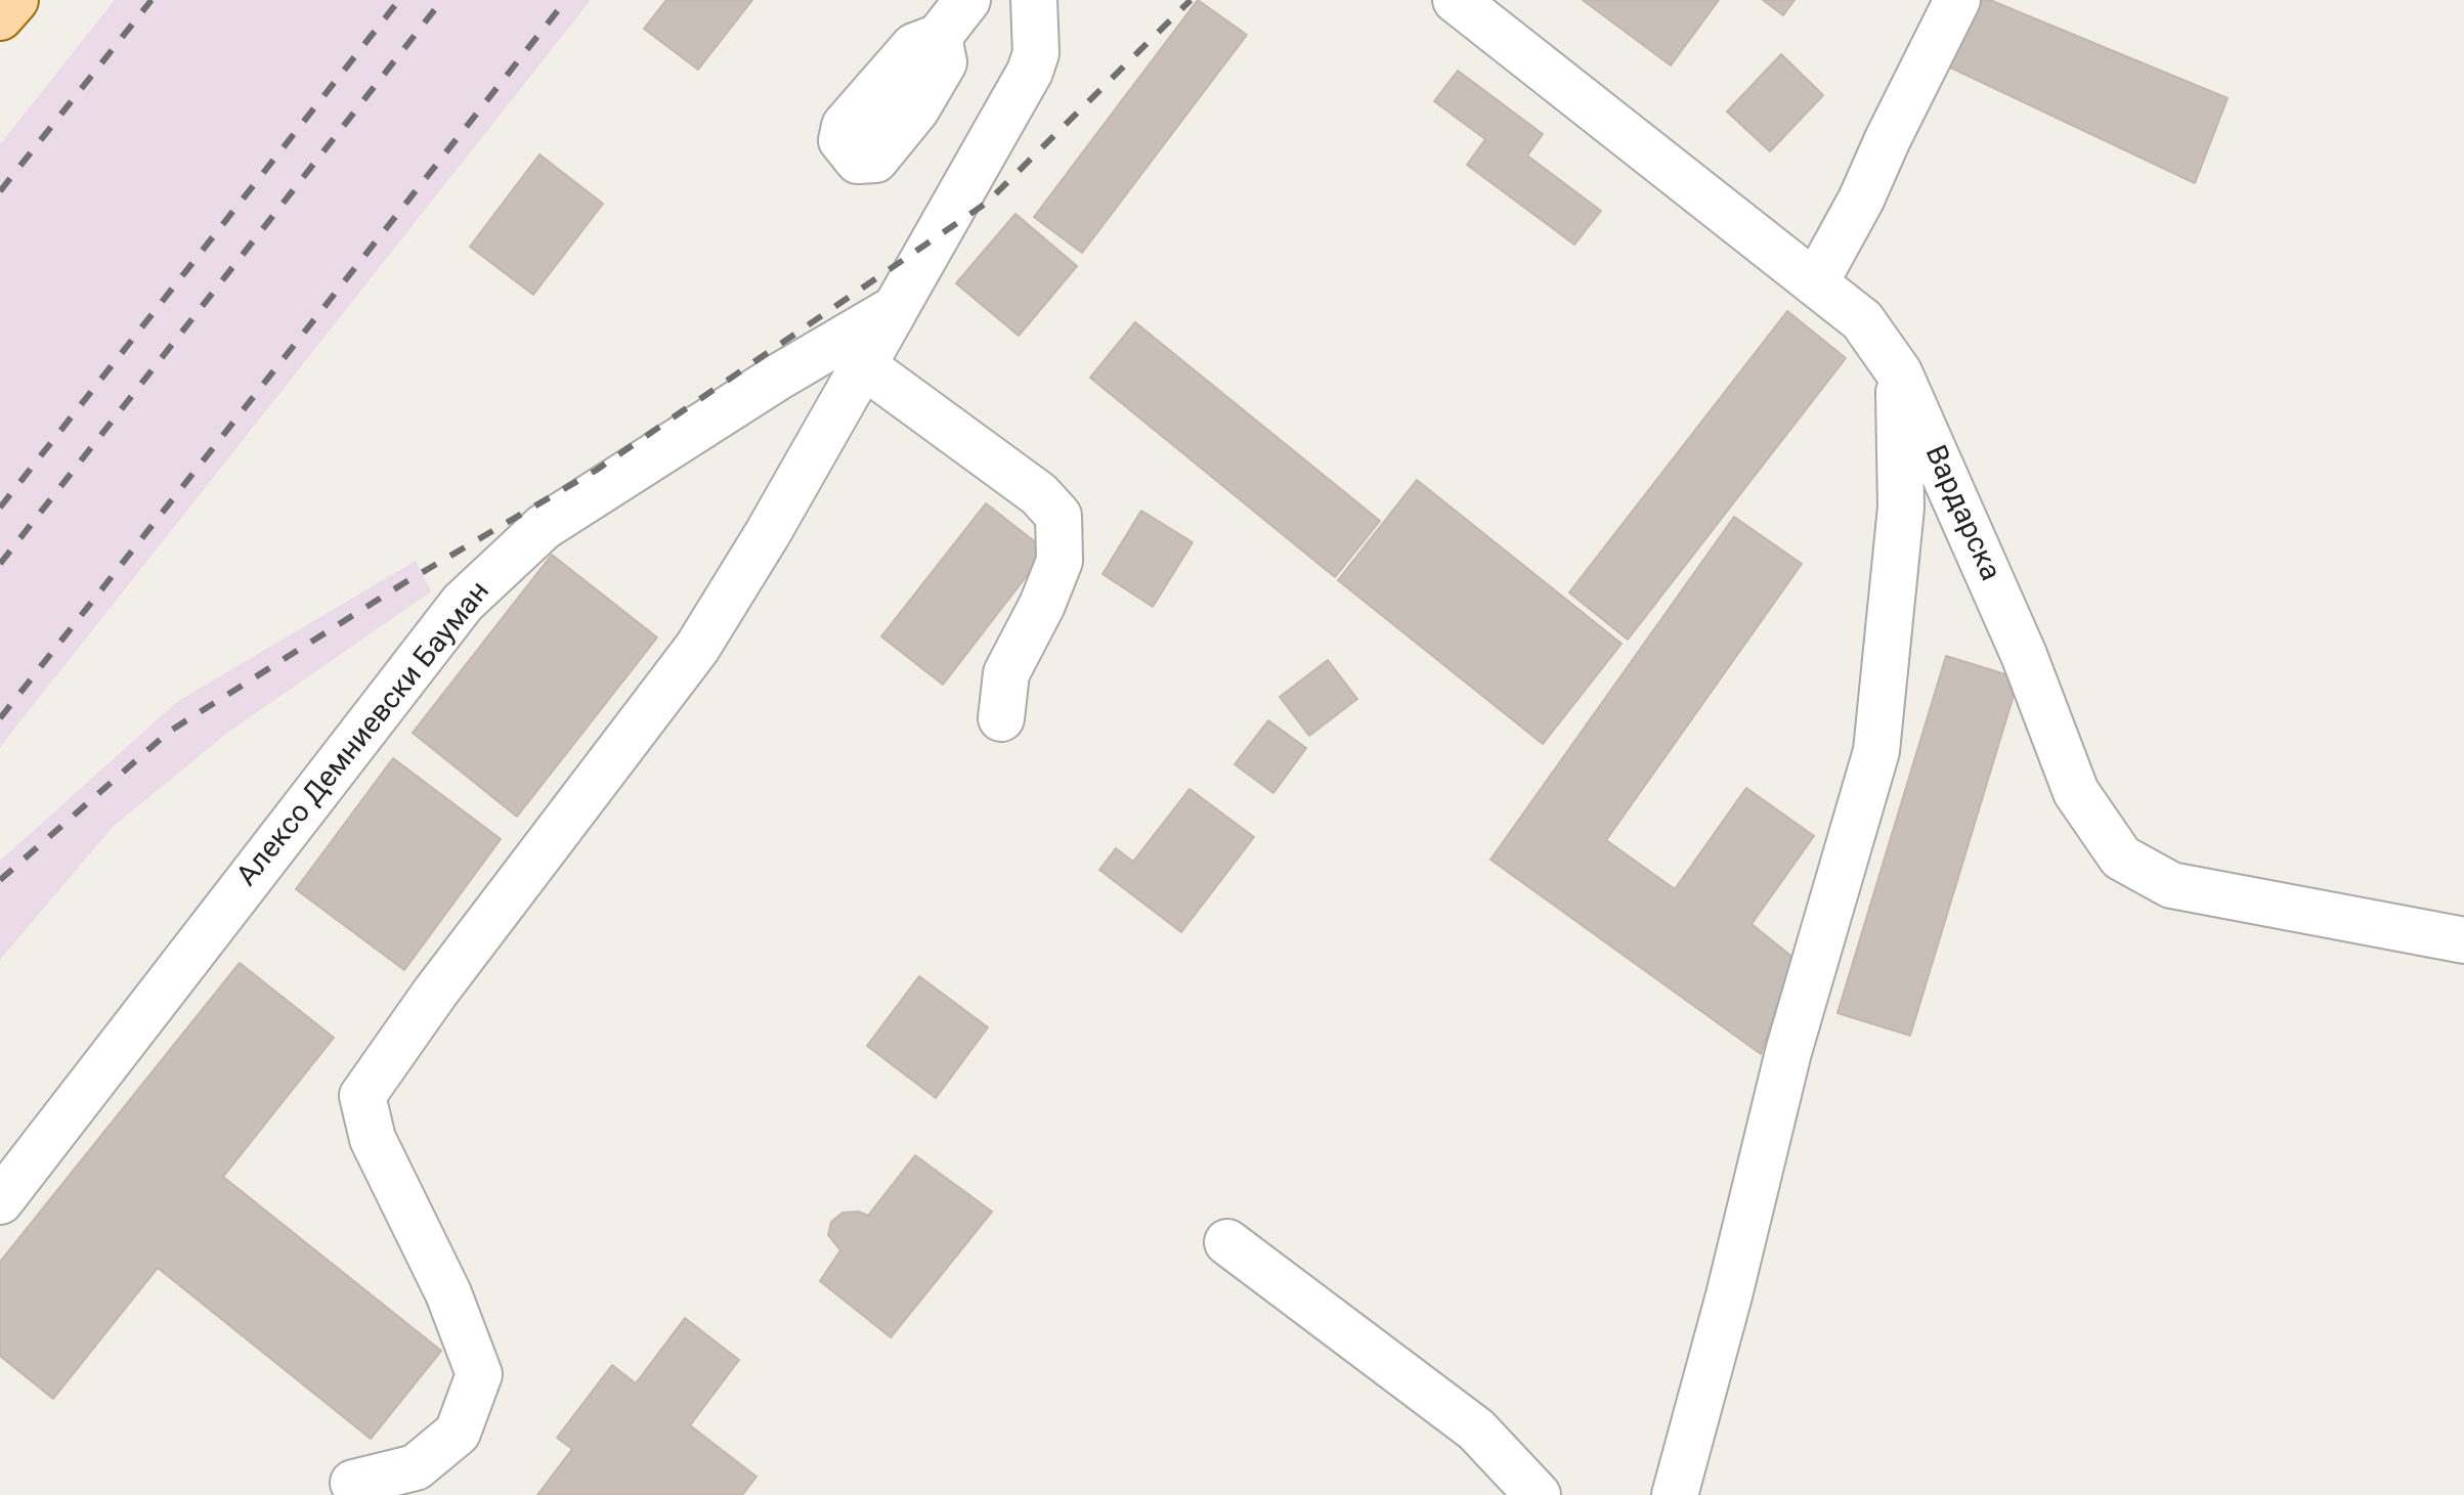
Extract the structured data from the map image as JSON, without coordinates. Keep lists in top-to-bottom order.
{
  "streets": {
    "street": ["Вардарска", "Алексо Демниевски Бауман"]
  }
}
